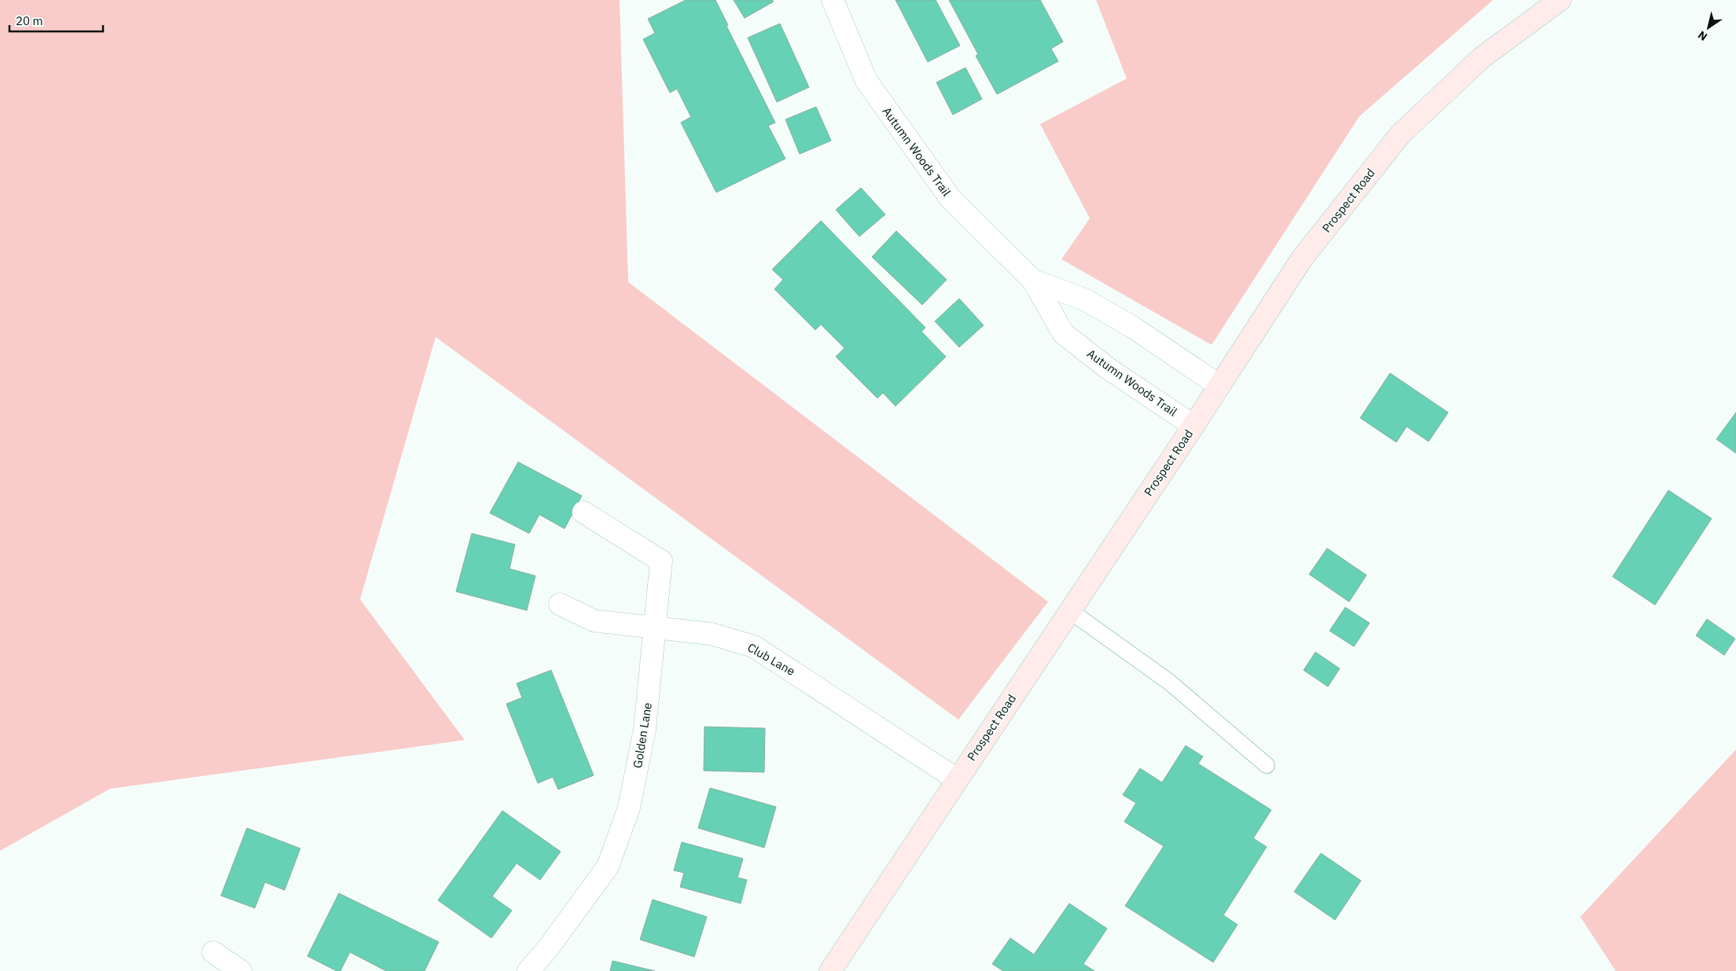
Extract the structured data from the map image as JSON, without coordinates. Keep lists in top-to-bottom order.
{
  "streets": {
    "main road": ["Prospect Road"],
    "street": ["Autumn Woods Trail", "Club Lane", "Golden Lane"]
  },
  "crossings": [
    ["Autumn Woods Trail", "Prospect Road"],
    ["Prospect Road", "Club Lane"],
    ["Club Lane", "Golden Lane"]
  ],
  "scale_bar": "20 m",
  "north": "bottom left"
}
